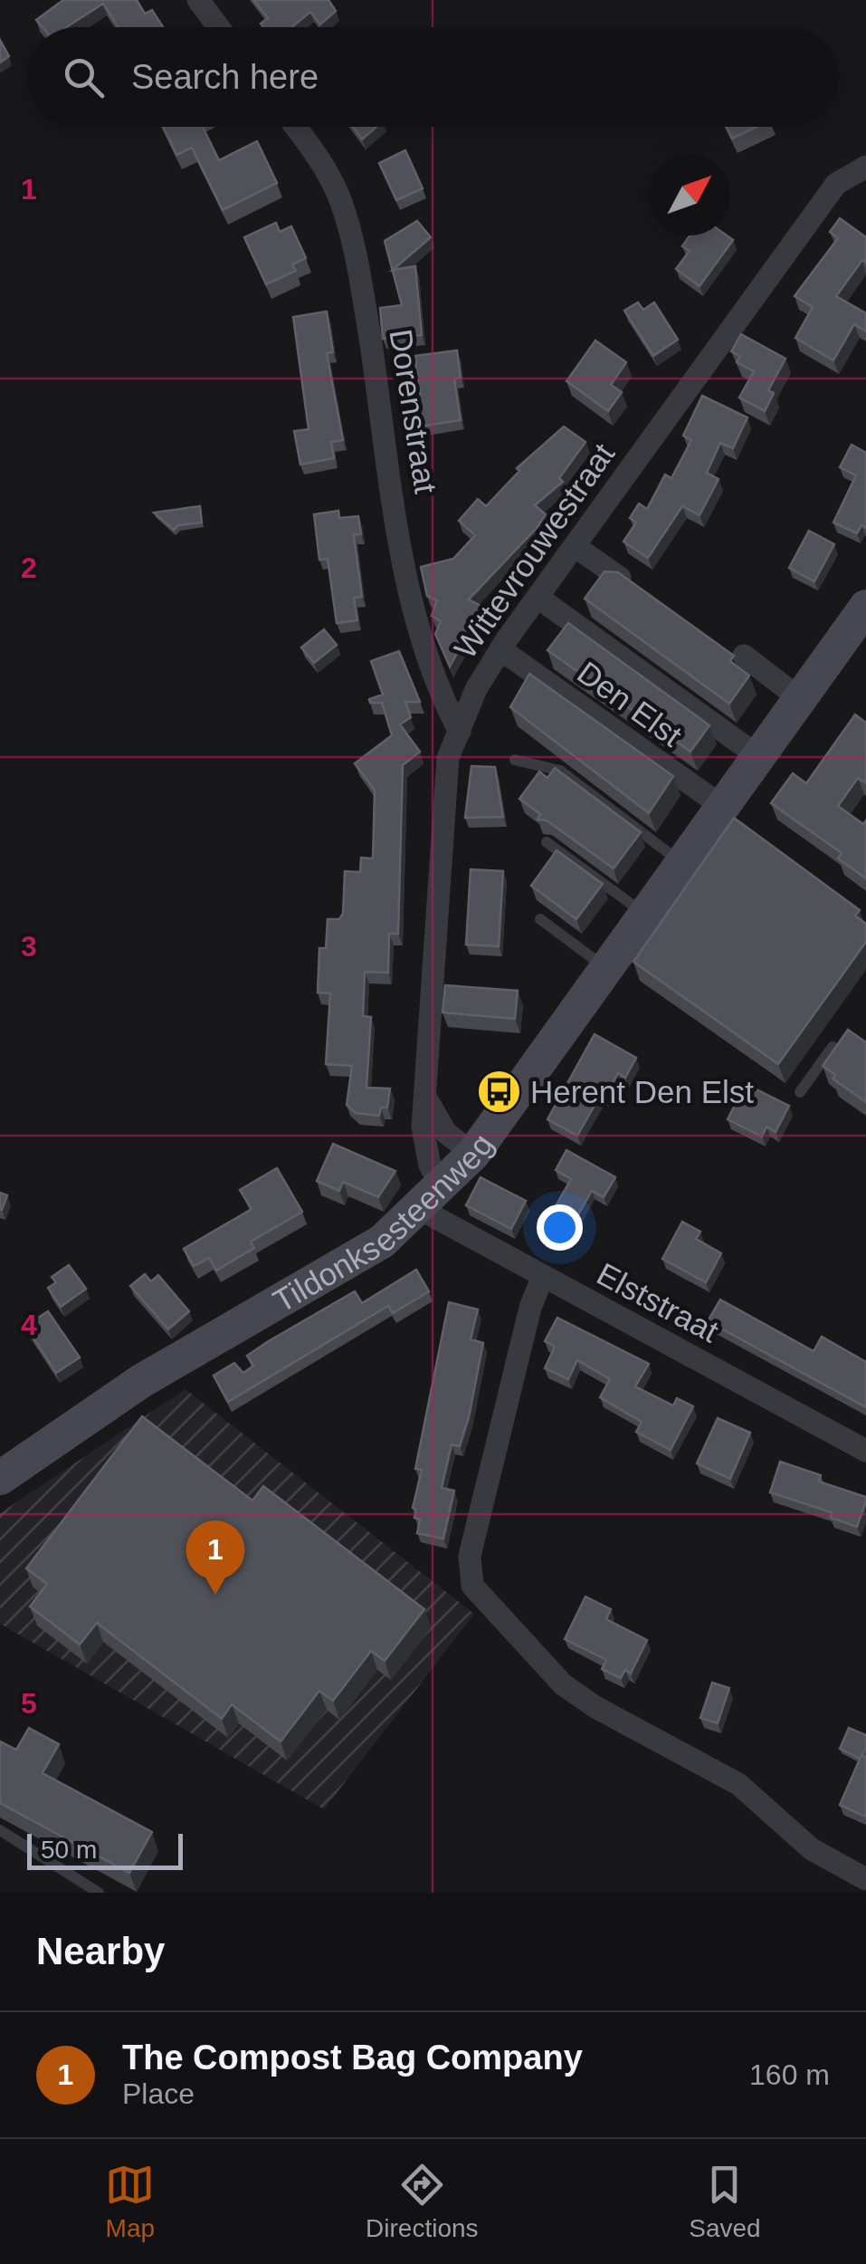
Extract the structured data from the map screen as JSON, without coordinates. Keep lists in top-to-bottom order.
{
  "streets": {
    "street": [
      "Dorenstraat",
      "Wittevrouwestraat",
      "Den Elst",
      "Tildonksesteenweg",
      "Elststraat"
    ]
  },
  "crossings": [
    ["Dorenstraat", "Wittevrouwestraat"],
    ["Wittevrouwestraat", "Den Elst"],
    ["Wittevrouwestraat", "Tildonksesteenweg"],
    ["Wittevrouwestraat", "Elststraat"],
    ["Den Elst", "Tildonksesteenweg"],
    ["Tildonksesteenweg", "Elststraat"]
  ],
  "places": {
    "bus stop": ["Herent Den Elst"]
  },
  "scale_bar": "50 m",
  "north": "top right",
  "page": {
    "search": "Search here",
    "pins": "1",
    "scale": "50 m",
    "heading": "Nearby",
    "list": [
      {
        "mark": "1",
        "name": "The Compost Bag Company",
        "note": "Place",
        "value": "160 m"
      }
    ],
    "nav": ["Map", "Directions", "Saved"]
  },
  "grid": {
    "rows": [
      "1",
      "2",
      "3",
      "4",
      "5"
    ]
  }
}
